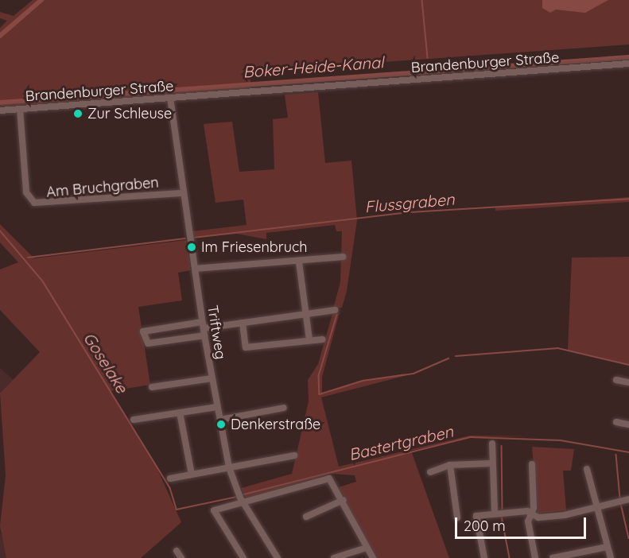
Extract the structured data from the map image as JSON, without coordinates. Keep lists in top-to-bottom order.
{
  "streets": {
    "street": ["Brandenburger Straße", "Am Bruchgraben", "Triftweg"]
  },
  "crossings": [
    ["Brandenburger Straße", "Am Bruchgraben"],
    ["Brandenburger Straße", "Triftweg"],
    ["Am Bruchgraben", "Triftweg"]
  ],
  "water": [
    "Boker-Heide-Kanal",
    "Flussgraben",
    "Goselake",
    "Bastertgraben"
  ],
  "places": ["Zur Schleuse", "Im Friesenbruch", "Denkerstraße"],
  "scale_bar": "200 m"
}
